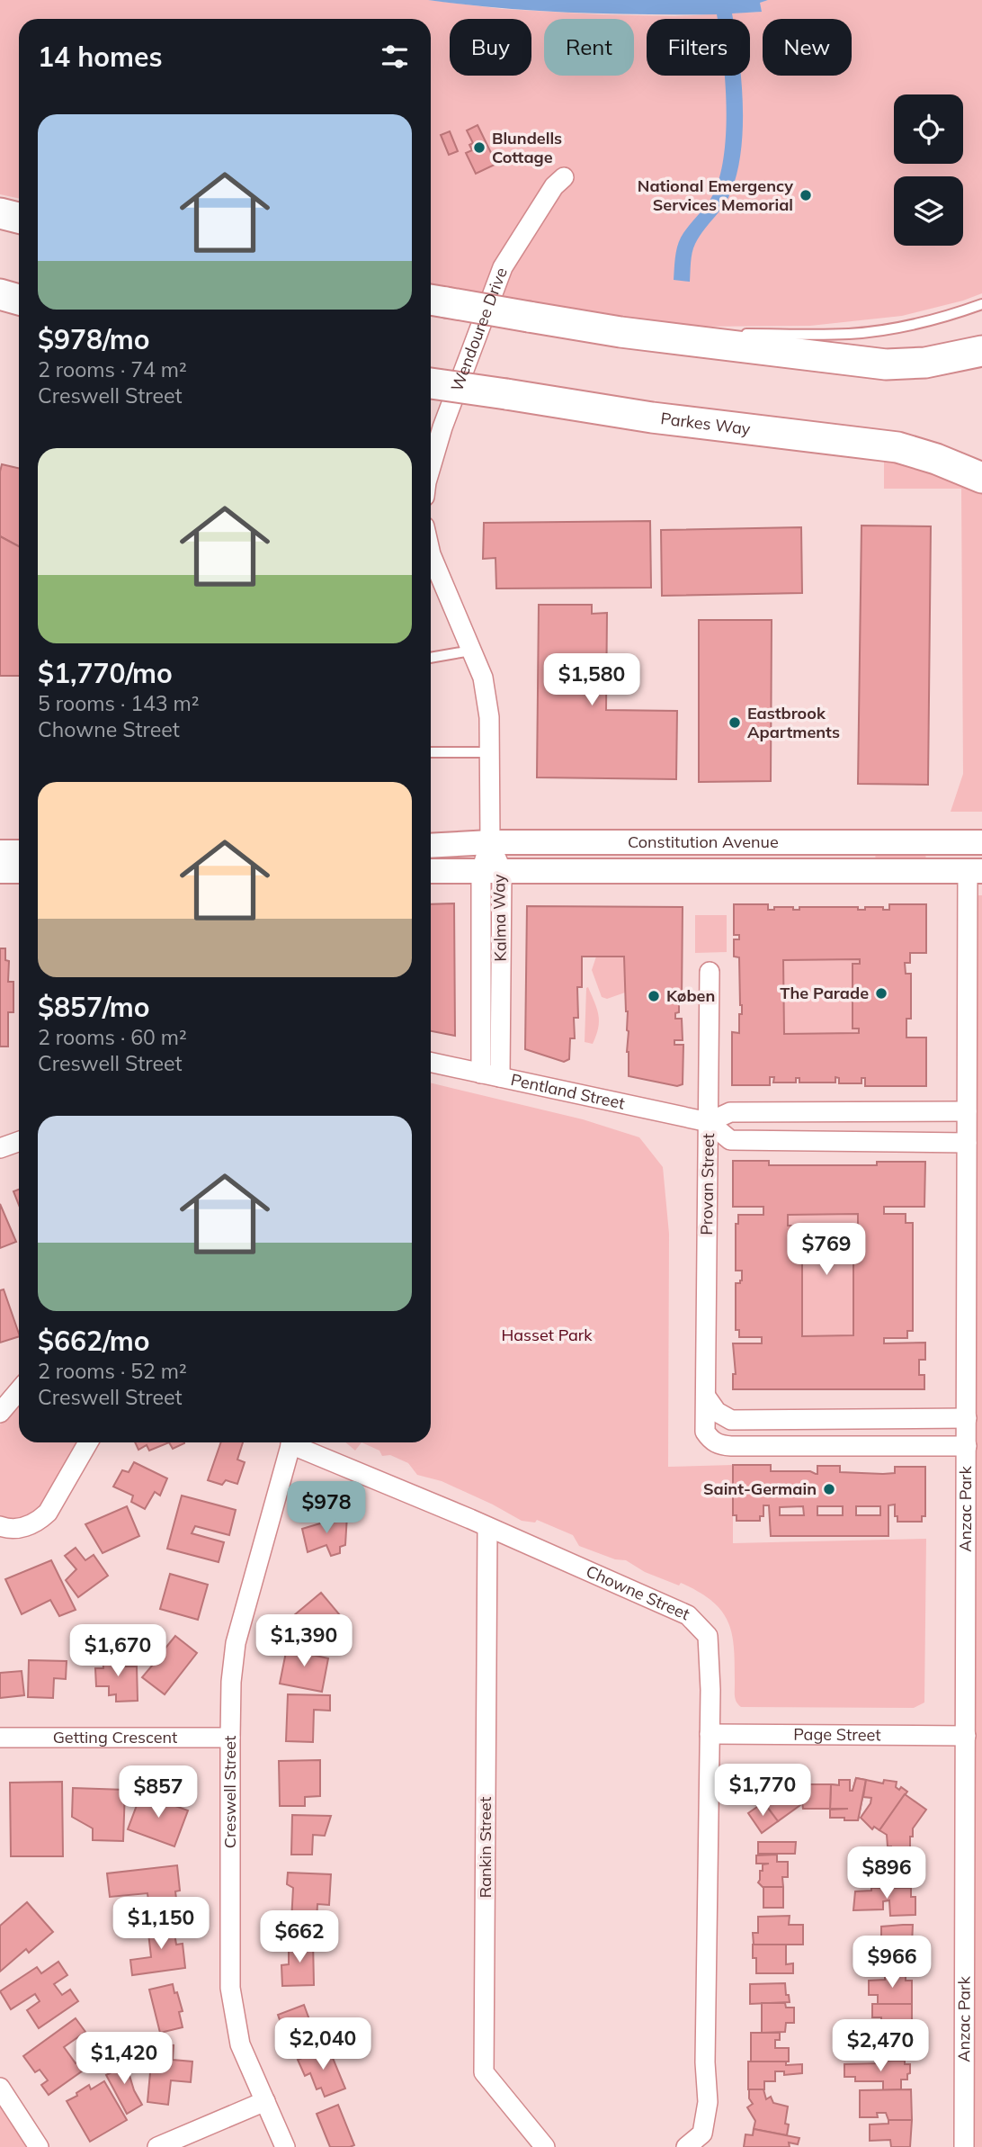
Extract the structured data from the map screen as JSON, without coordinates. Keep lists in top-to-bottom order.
{
  "streets": {
    "main road": ["Parkes Way"],
    "street": [
      "Wendouree Drive",
      "Constitution Avenue",
      "Kalma Way",
      "Pentland Street",
      "Provan Street",
      "Anzac Park",
      "Chowne Street",
      "Page Street",
      "Getting Crescent",
      "Creswell Street",
      "Rankin Street"
    ]
  },
  "crossings": [
    ["Constitution Avenue", "Kalma Way"],
    ["Constitution Avenue", "Anzac Park"],
    ["Kalma Way", "Pentland Street"],
    ["Pentland Street", "Provan Street"],
    ["Pentland Street", "Anzac Park"],
    ["Provan Street", "Anzac Park"],
    ["Anzac Park", "Page Street"],
    ["Chowne Street", "Page Street"],
    ["Chowne Street", "Rankin Street"],
    ["Getting Crescent", "Creswell Street"]
  ],
  "parks": ["Hasset Park"],
  "places": [
    "Blundells Cottage",
    "National Emergency Services Memorial",
    "Eastbrook Apartments",
    "The Parade",
    "Køben",
    "Saint-Germain"
  ],
  "page": {
    "chip": [
      "Buy",
      "Rent",
      "Filters",
      "New"
    ],
    "heading": "14 homes",
    "list": [
      {
        "name": "$978/mo",
        "note": "2 rooms · 74 m² · Creswell Street"
      },
      {
        "name": "$1,770/mo",
        "note": "5 rooms · 143 m² · Chowne Street"
      },
      {
        "name": "$857/mo",
        "note": "2 rooms · 60 m² · Creswell Street"
      },
      {
        "name": "$662/mo",
        "note": "2 rooms · 52 m² · Creswell Street"
      }
    ],
    "price": [
      "$1,580",
      "$769",
      "$978",
      "$1,390",
      "$1,670",
      "$1,770",
      "$857",
      "$896",
      "$1,150",
      "$662",
      "$966",
      "$2,040",
      "$2,470",
      "$1,420"
    ]
  }
}
